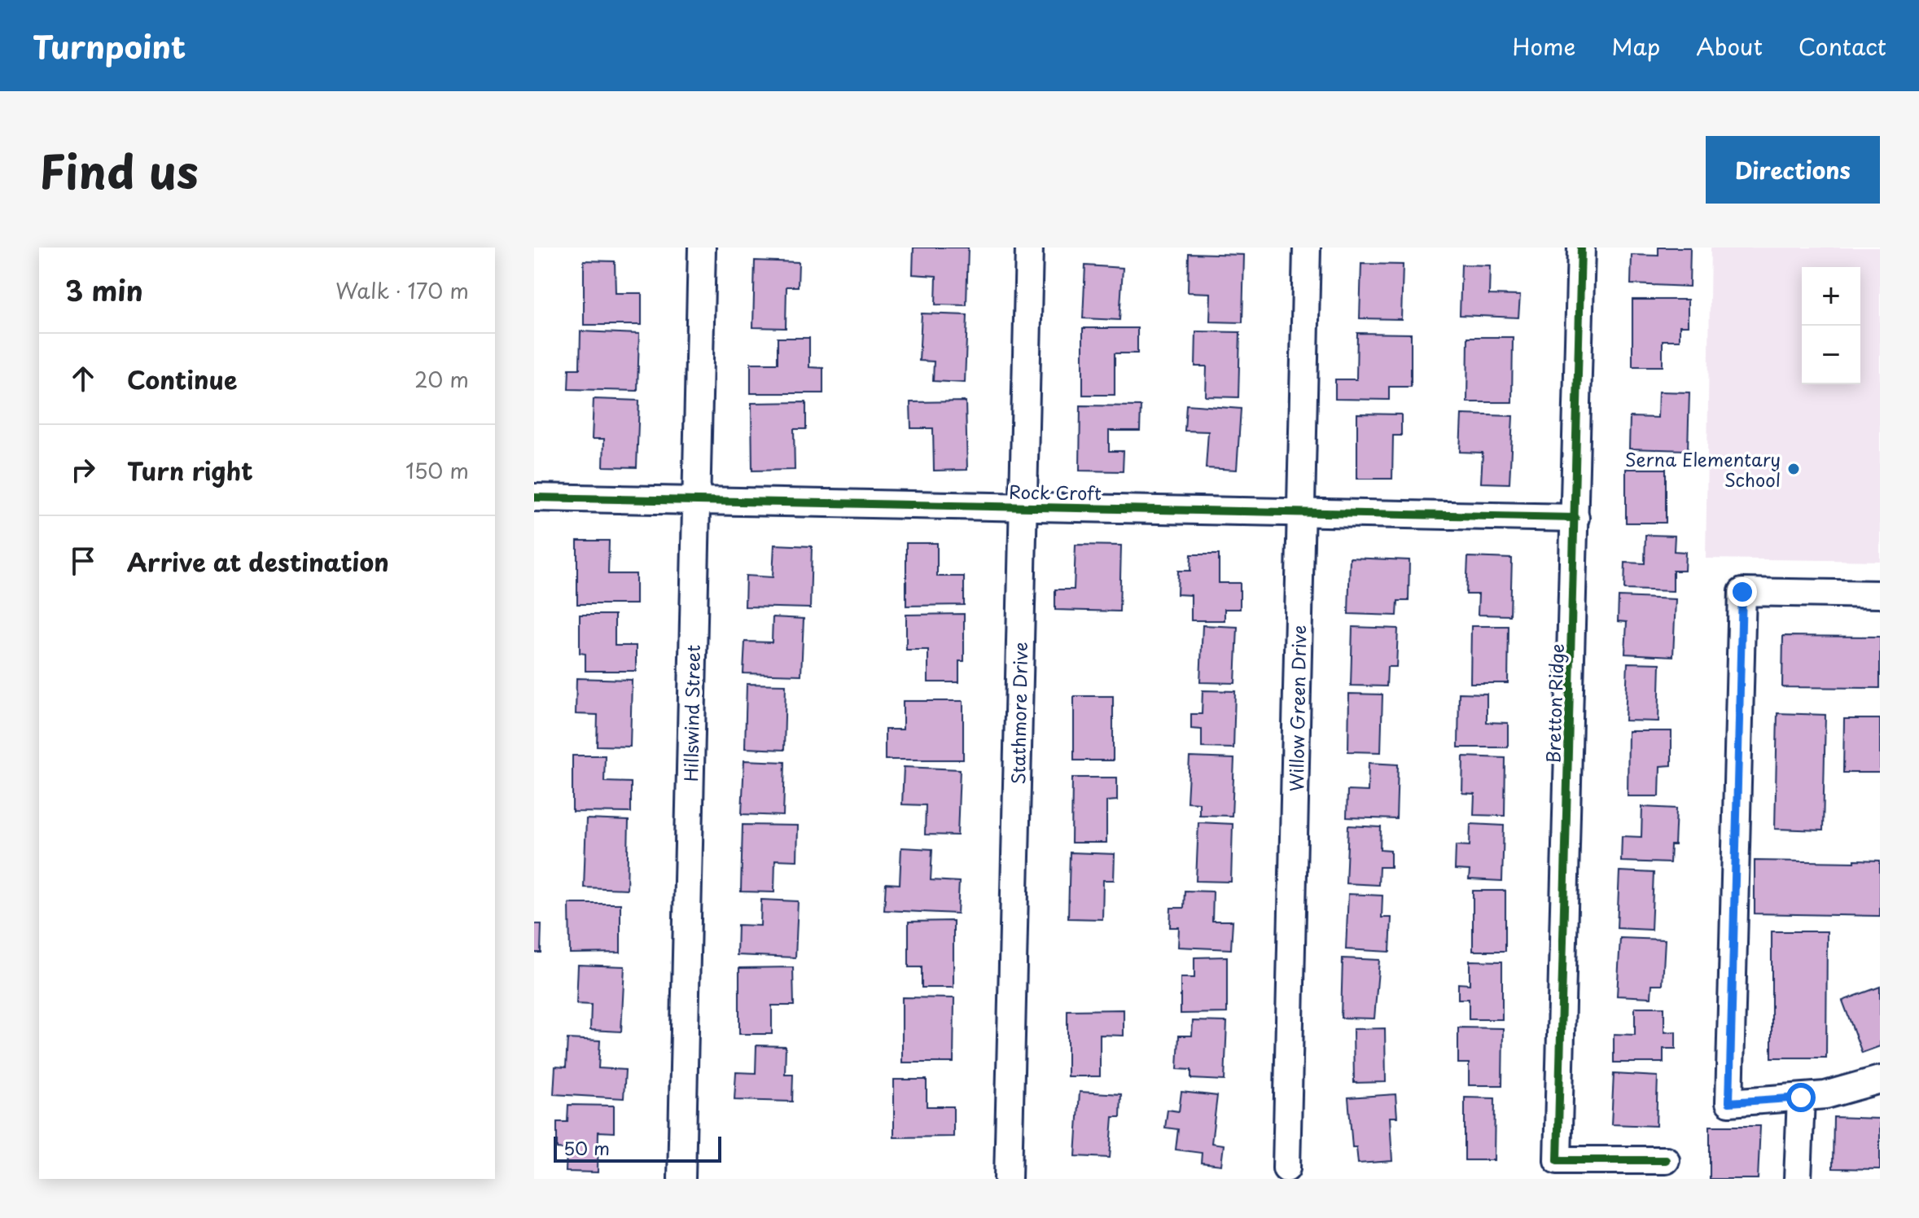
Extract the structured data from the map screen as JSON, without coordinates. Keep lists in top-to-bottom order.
{
  "streets": {
    "street": [
      "Rock Croft",
      "Bretton Ridge",
      "Willow Green Drive",
      "Hillswind Street",
      "Stathmore Drive"
    ]
  },
  "crossings": [
    ["Rock Croft", "Bretton Ridge"],
    ["Rock Croft", "Willow Green Drive"],
    ["Rock Croft", "Hillswind Street"],
    ["Rock Croft", "Stathmore Drive"]
  ],
  "places": ["Serna Elementary School"],
  "scale_bar": "50 m",
  "page": {
    "header": "Turnpoint",
    "nav": [
      "Home",
      "Map",
      "About",
      "Contact"
    ],
    "title": "Find us",
    "buttons": "Directions",
    "heading": ["3 min", "Walk · 170 m"],
    "map_buttons": ["+", "−"],
    "list": [
      ["Continue", "20 m"],
      ["Turn right", "150 m"],
      "Arrive at destination"
    ],
    "scale": "50 m"
  }
}
